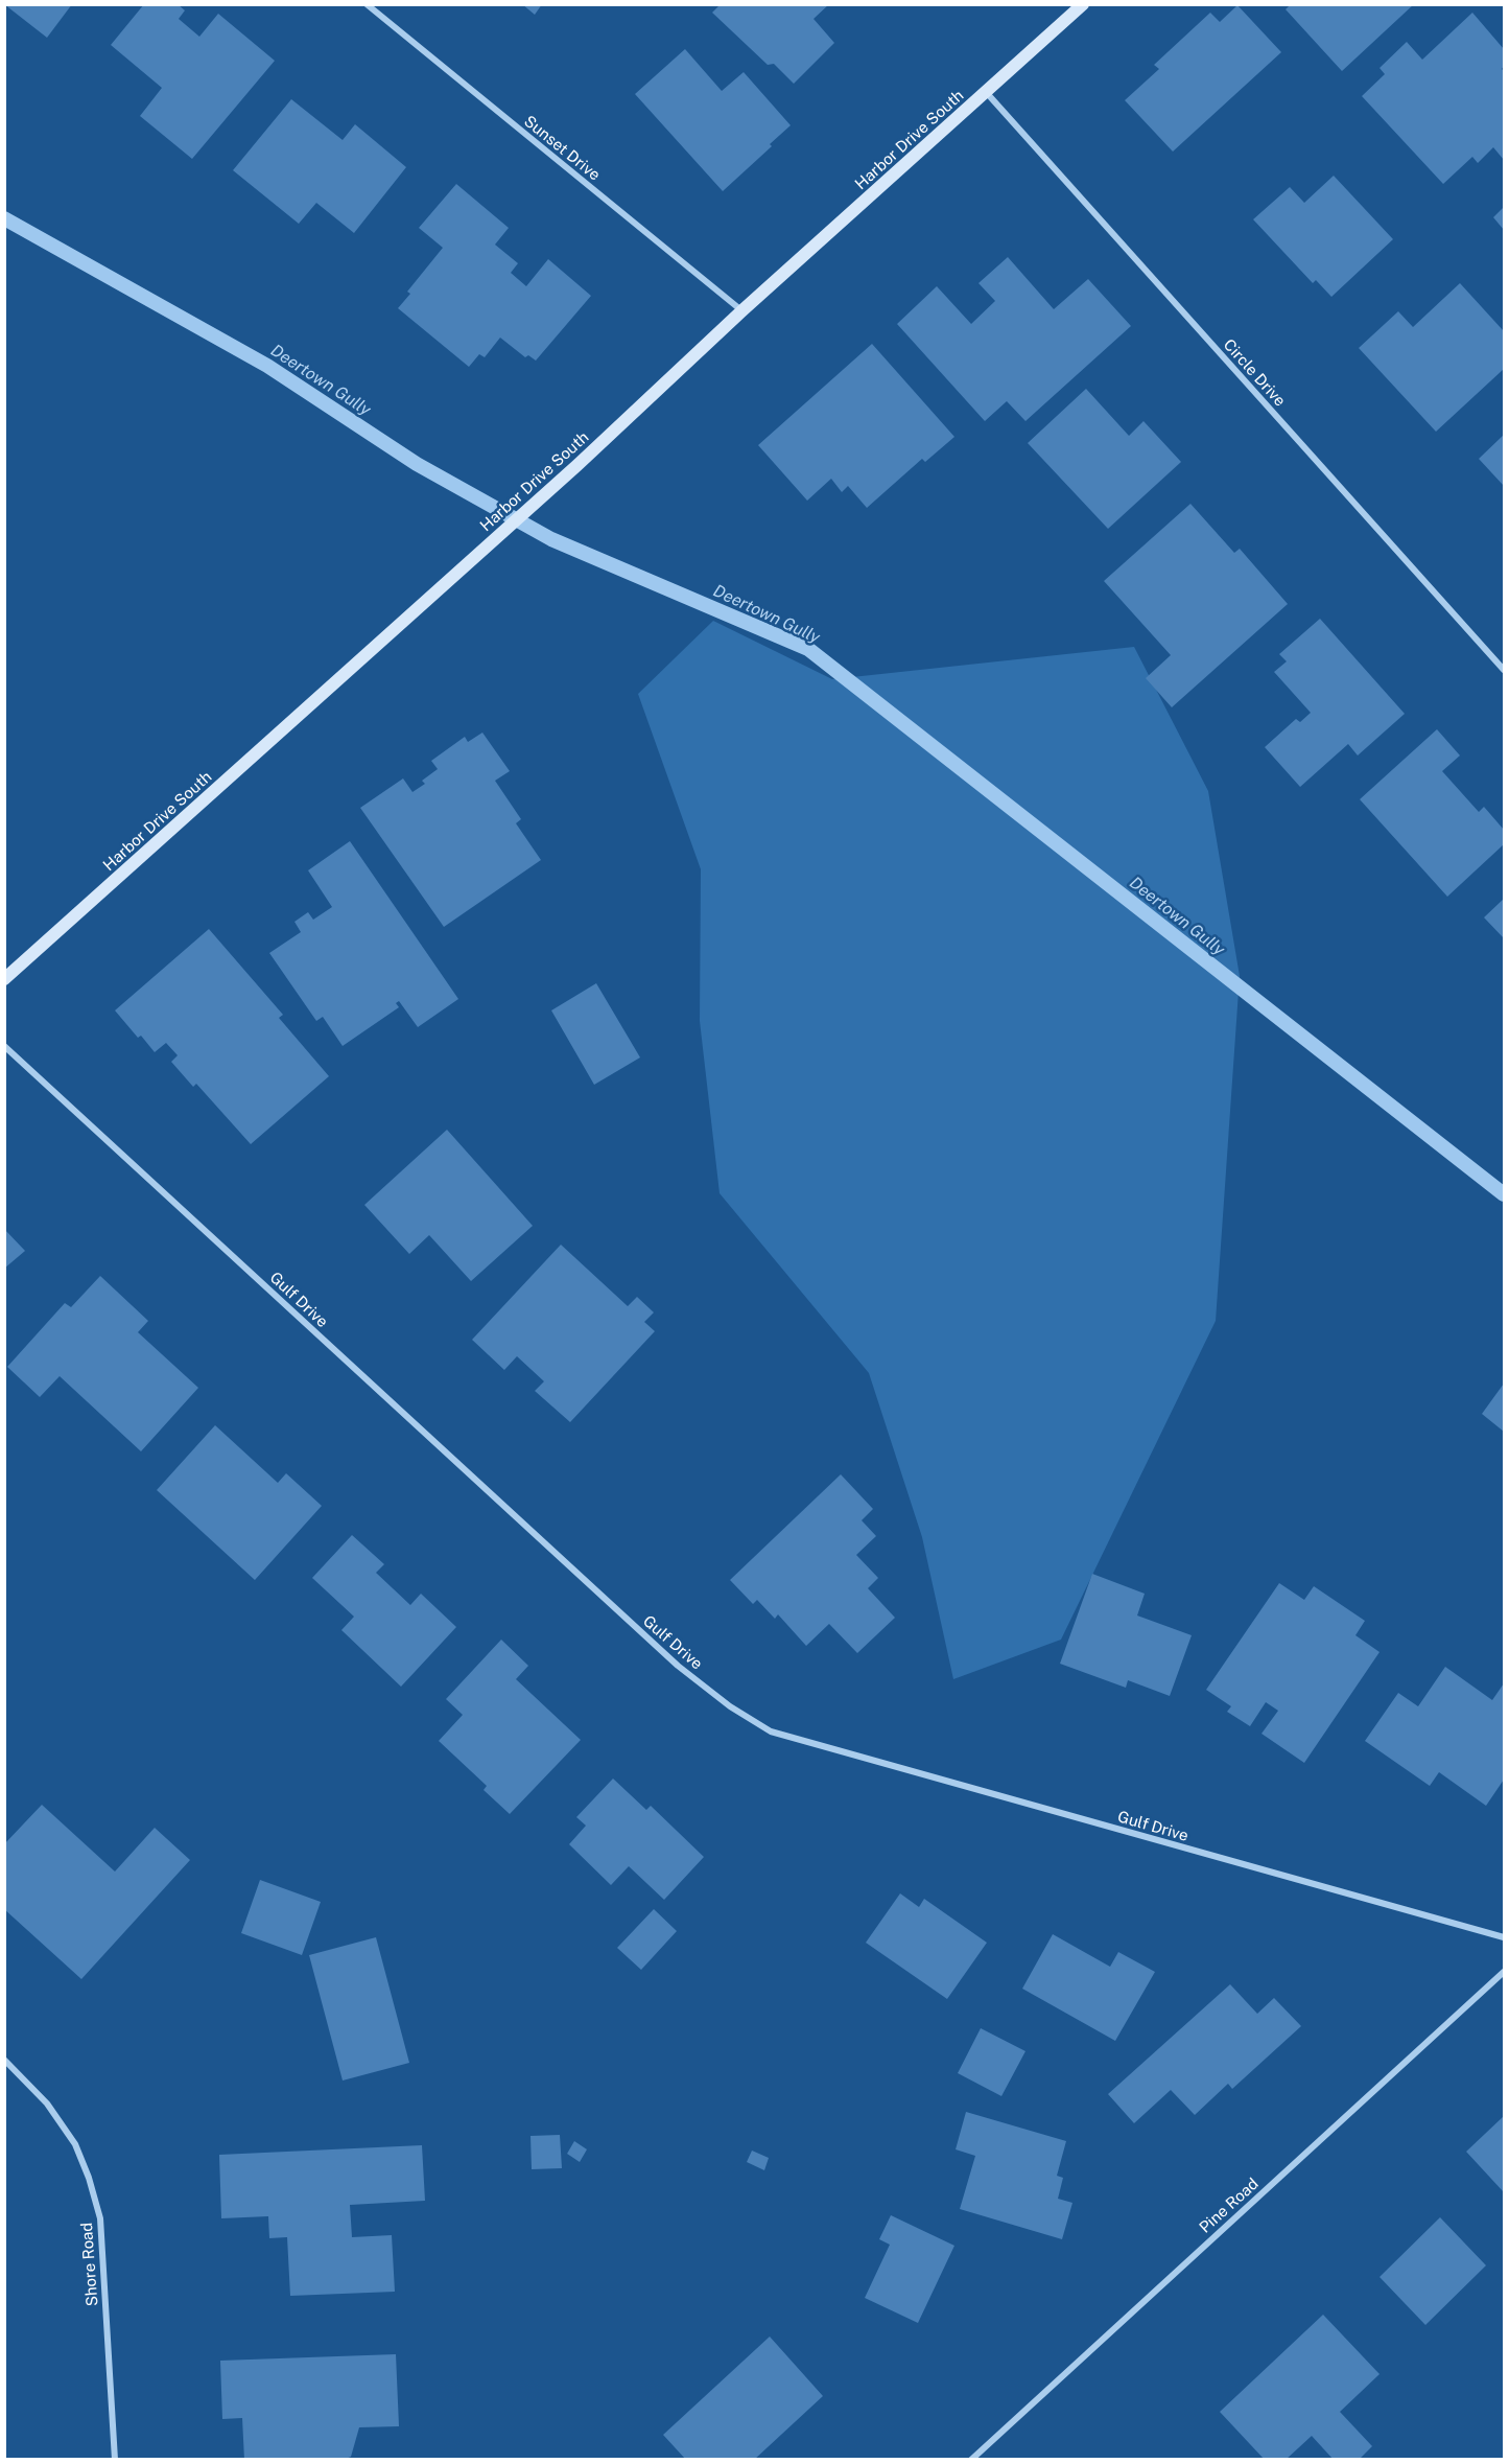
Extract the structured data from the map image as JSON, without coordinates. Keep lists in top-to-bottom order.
{
  "streets": {
    "street": [
      "Harbor Drive South",
      "Sunset Drive",
      "Circle Drive",
      "Gulf Drive",
      "Pine Road",
      "Shore Road"
    ]
  },
  "crossings": [
    ["Harbor Drive South", "Sunset Drive"],
    ["Harbor Drive South", "Circle Drive"]
  ],
  "water": ["Deertown Gully"]
}
